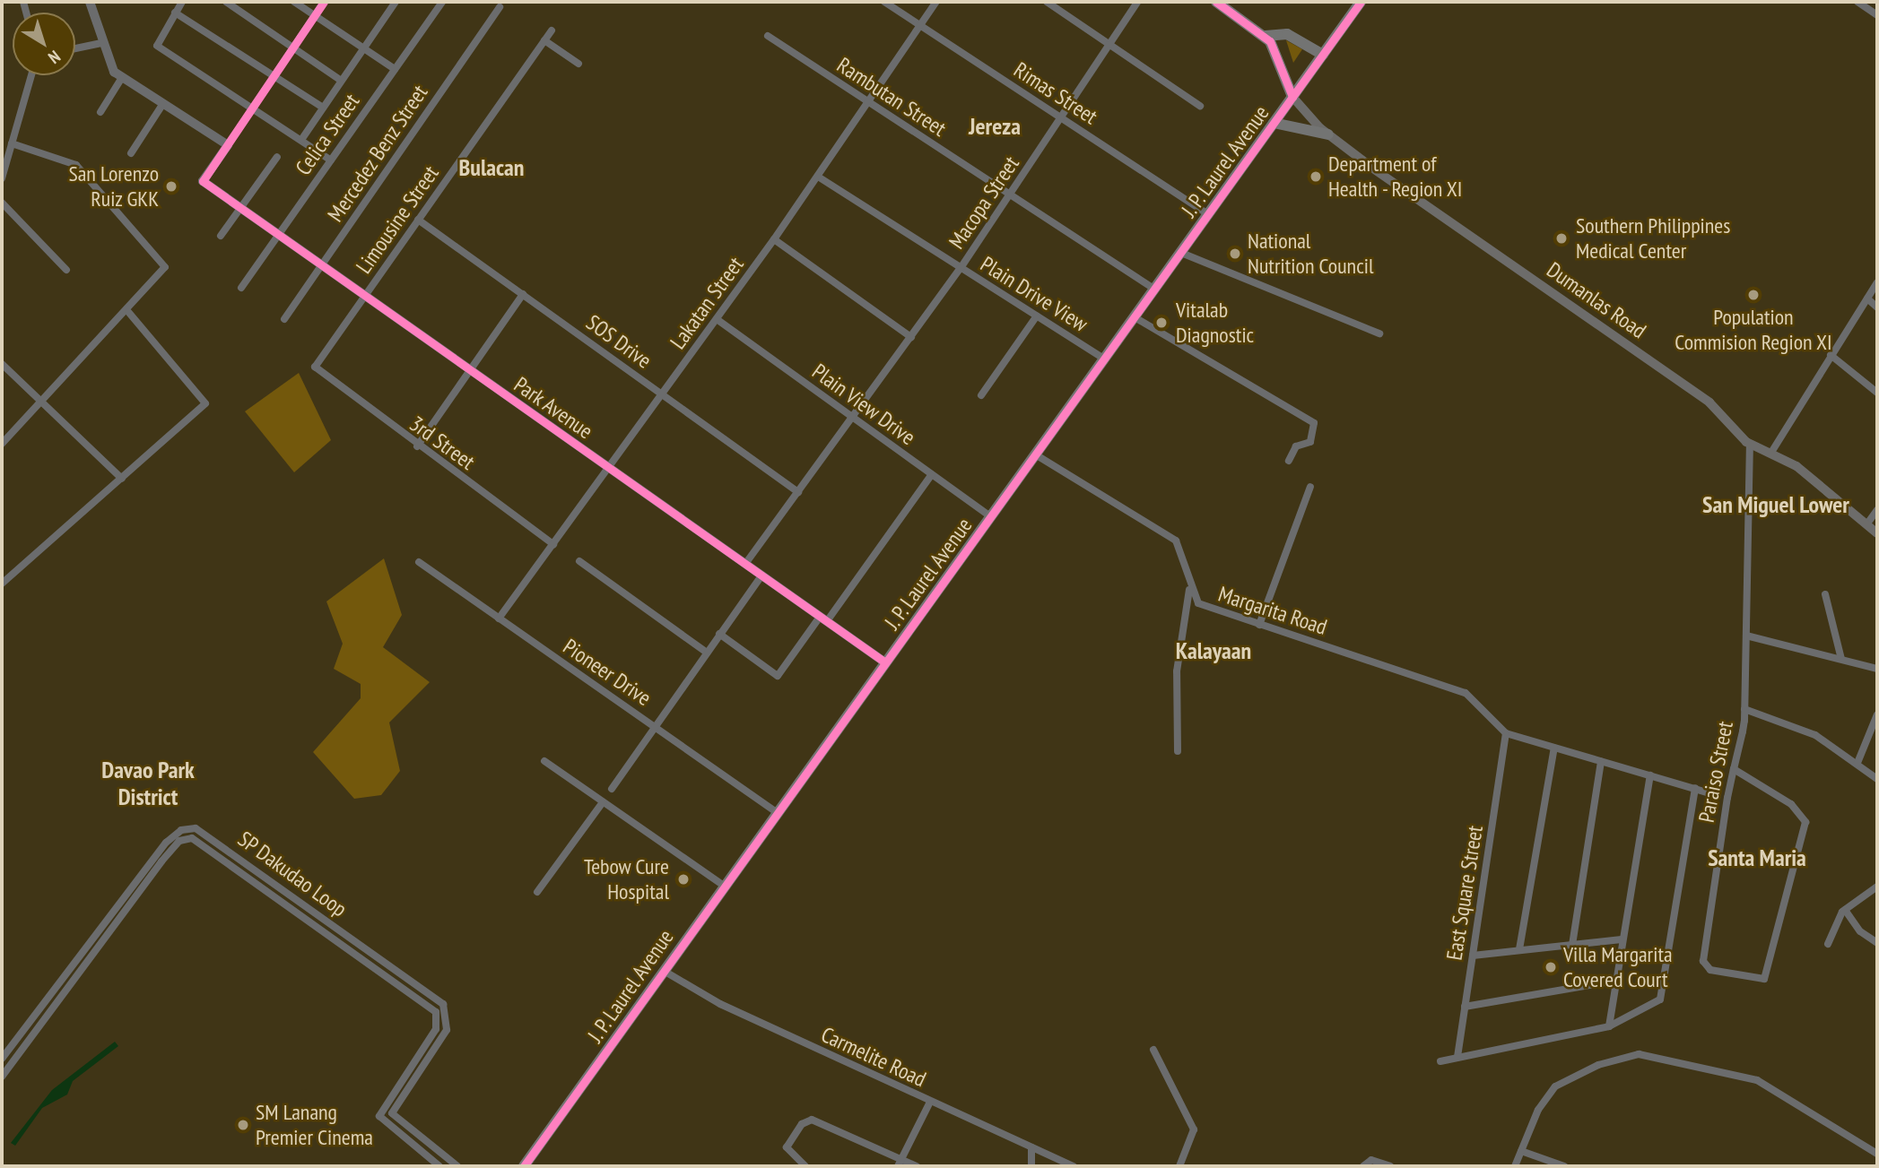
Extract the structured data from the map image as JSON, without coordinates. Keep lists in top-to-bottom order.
{
  "streets": {
    "main road": ["J. P. Laurel Avenue", "Dumanlas Road"],
    "street": [
      "Rimas Street",
      "Rambutan Street",
      "Celica Street",
      "Mercedez Benz Street",
      "Macopa Street",
      "Limousine Street",
      "Plain Drive View",
      "Lakatan Street",
      "SOS Drive",
      "Plain View Drive",
      "Park Avenue",
      "3rd Street",
      "Margarita Road",
      "Pioneer Drive",
      "Paraiso Street",
      "SP Dakudao Loop",
      "East Square Street",
      "Carmelite Road"
    ]
  },
  "crossings": [
    ["Rimas Street", "J. P. Laurel Avenue"],
    ["Rimas Street", "Macopa Street"],
    ["Rimas Street", "Lakatan Street"],
    ["Rambutan Street", "J. P. Laurel Avenue"],
    ["Rambutan Street", "Macopa Street"],
    ["Rambutan Street", "Lakatan Street"],
    ["Celica Street", "Park Avenue"],
    ["Mercedez Benz Street", "Park Avenue"],
    ["J. P. Laurel Avenue", "Plain Drive View"],
    ["J. P. Laurel Avenue", "Dumanlas Road"],
    ["J. P. Laurel Avenue", "Plain View Drive"],
    ["J. P. Laurel Avenue", "Park Avenue"],
    ["J. P. Laurel Avenue", "Margarita Road"],
    ["J. P. Laurel Avenue", "Pioneer Drive"],
    ["J. P. Laurel Avenue", "Carmelite Road"],
    ["Macopa Street", "Plain Drive View"],
    ["Macopa Street", "SOS Drive"],
    ["Macopa Street", "Plain View Drive"],
    ["Macopa Street", "Park Avenue"],
    ["Limousine Street", "SOS Drive"],
    ["Limousine Street", "Park Avenue"],
    ["Limousine Street", "3rd Street"],
    ["Plain Drive View", "Lakatan Street"],
    ["Dumanlas Road", "Paraiso Street"],
    ["Lakatan Street", "SOS Drive"],
    ["Lakatan Street", "Plain View Drive"],
    ["Lakatan Street", "Park Avenue"],
    ["Lakatan Street", "3rd Street"],
    ["Lakatan Street", "Pioneer Drive"],
    ["Margarita Road", "East Square Street"]
  ],
  "districts": [
    "Jereza",
    "Bulacan",
    "San Miguel Lower",
    "Kalayaan",
    "Davao Park District",
    "Santa Maria"
  ],
  "places": [
    "Department of Health - Region XI",
    "San Lorenzo Ruiz GKK",
    "Southern Philippines Medical Center",
    "National Nutrition Council",
    "Population Commision Region XI",
    "Vitalab Diagnostic",
    "Tebow Cure Hospital",
    "Villa Margarita Covered Court",
    "SM Lanang Premier Cinema"
  ],
  "north": "bottom right"
}
